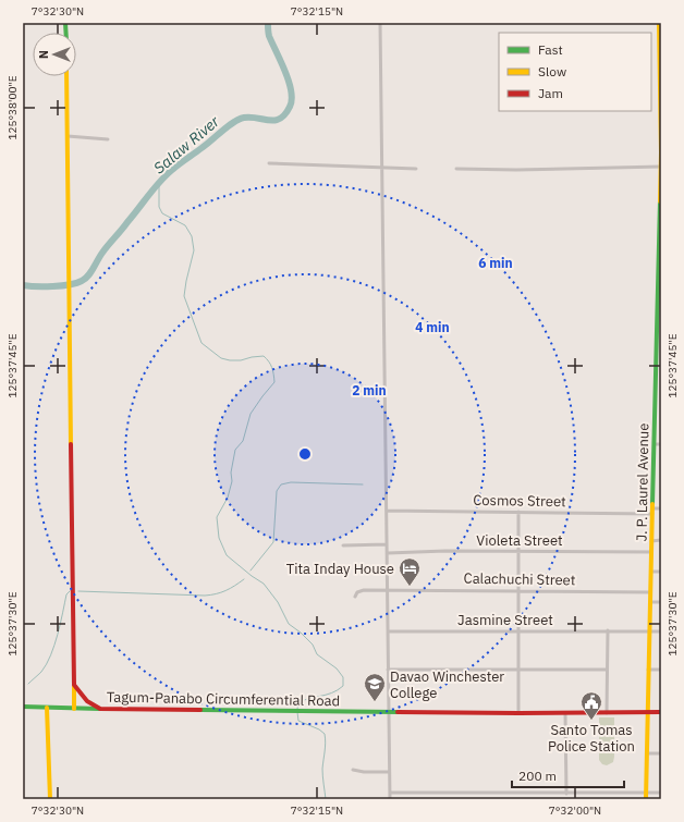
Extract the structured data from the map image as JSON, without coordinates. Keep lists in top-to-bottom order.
{
  "streets": {
    "main road": ["J. P. Laurel Avenue", "Tagum-Panabo Circumferential Road"],
    "street": [
      "Cosmos Street",
      "Violeta Street",
      "Calachuchi Street",
      "Jasmine Street"
    ]
  },
  "crossings": [
    ["J. P. Laurel Avenue", "Cosmos Street"],
    ["J. P. Laurel Avenue", "Violeta Street"],
    ["J. P. Laurel Avenue", "Calachuchi Street"],
    ["J. P. Laurel Avenue", "Jasmine Street"],
    ["J. P. Laurel Avenue", "Tagum-Panabo Circumferential Road"]
  ],
  "water": ["Salaw River"],
  "places": {
    "hotel": ["Tita Inday House"],
    "school or university": ["Davao Winchester College"],
    "public building": ["Santo Tomas Police Station"]
  },
  "legend": ["Fast", "Slow", "Jam"],
  "scale_bar": "200 m",
  "north": "left",
  "coordinates": [
    "7°32'30\"N",
    "7°32'15\"N",
    "125°38'00\"E",
    "125°37'45\"E",
    "125°37'30\"E",
    "7°32'00\"N"
  ],
  "rings": ["6 min", "4 min", "2 min"]
}
